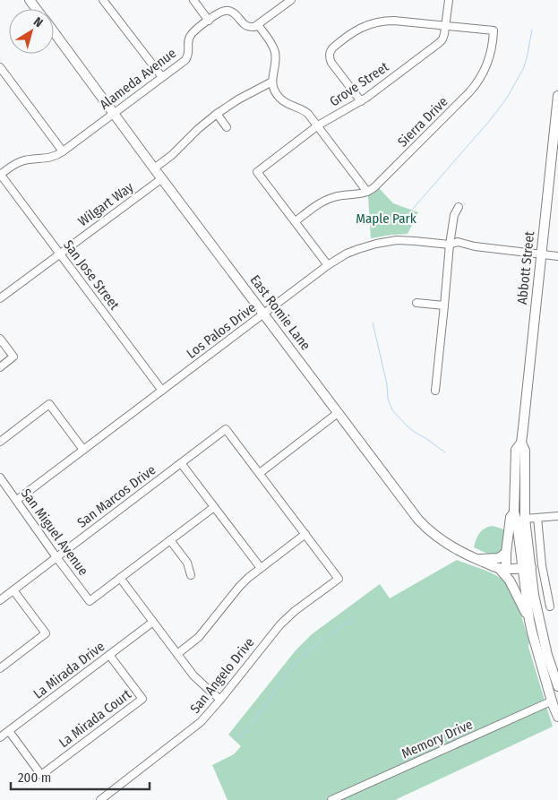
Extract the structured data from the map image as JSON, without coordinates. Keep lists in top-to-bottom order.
{
  "streets": {
    "main road": ["Abbott Street", "East Romie Lane"],
    "street": [
      "Alameda Avenue",
      "Grove Street",
      "Sierra Drive",
      "Wilgart Way",
      "San Jose Street",
      "Los Palos Drive",
      "San Marcos Drive",
      "San Miguel Avenue",
      "La Mirada Drive",
      "San Angelo Drive",
      "La Mirada Court",
      "Memory Drive"
    ]
  },
  "crossings": [
    ["Alameda Avenue", "San Jose Street"],
    ["Alameda Avenue", "East Romie Lane"],
    ["Grove Street", "Sierra Drive"],
    ["Wilgart Way", "San Jose Street"],
    ["Wilgart Way", "East Romie Lane"],
    ["Abbott Street", "East Romie Lane"],
    ["Abbott Street", "Los Palos Drive"],
    ["Abbott Street", "Memory Drive"],
    ["San Jose Street", "Los Palos Drive"],
    ["East Romie Lane", "Los Palos Drive"],
    ["Los Palos Drive", "San Miguel Avenue"],
    ["San Marcos Drive", "San Miguel Avenue"],
    ["La Mirada Drive", "La Mirada Court"]
  ],
  "parks": ["Maple Park"],
  "scale_bar": "200 m",
  "north": "top right"
}
